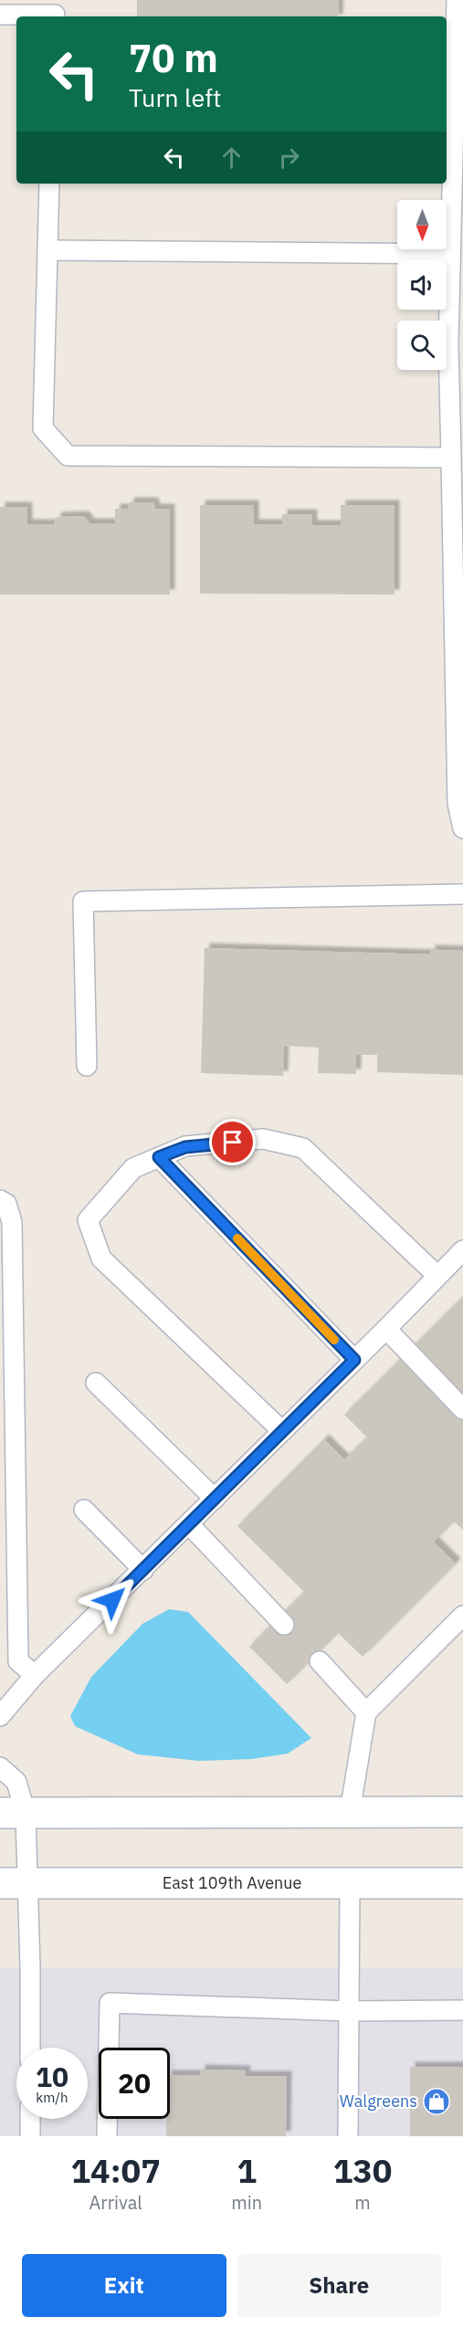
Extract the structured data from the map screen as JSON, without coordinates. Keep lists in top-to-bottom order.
{
  "streets": {
    "main road": ["East 109th Avenue"]
  },
  "places": {
    "shop": ["Walgreens"]
  },
  "north": "bottom",
  "page": {
    "turn": ["70 m", "Turn left"],
    "speed": "10 km/h",
    "limit": "20",
    "eta": [
      "14:07",
      "Arrival",
      "1",
      "min",
      "130",
      "m"
    ],
    "buttons": ["Exit", "Share"]
  }
}
